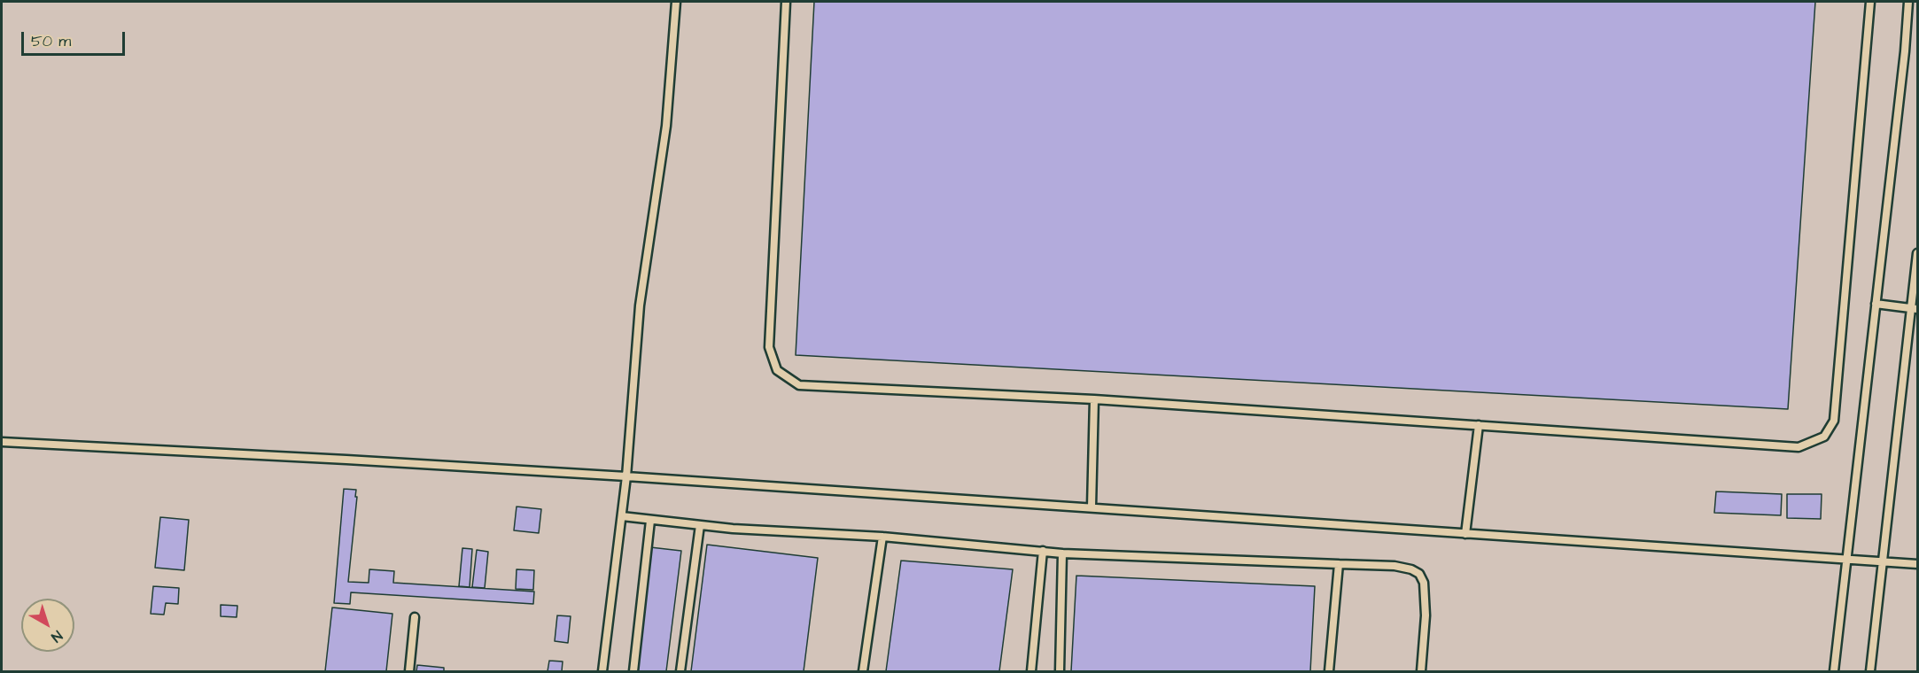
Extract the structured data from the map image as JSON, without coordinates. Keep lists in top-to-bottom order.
{
  "scale_bar": "50 m",
  "north": "bottom right"
}
